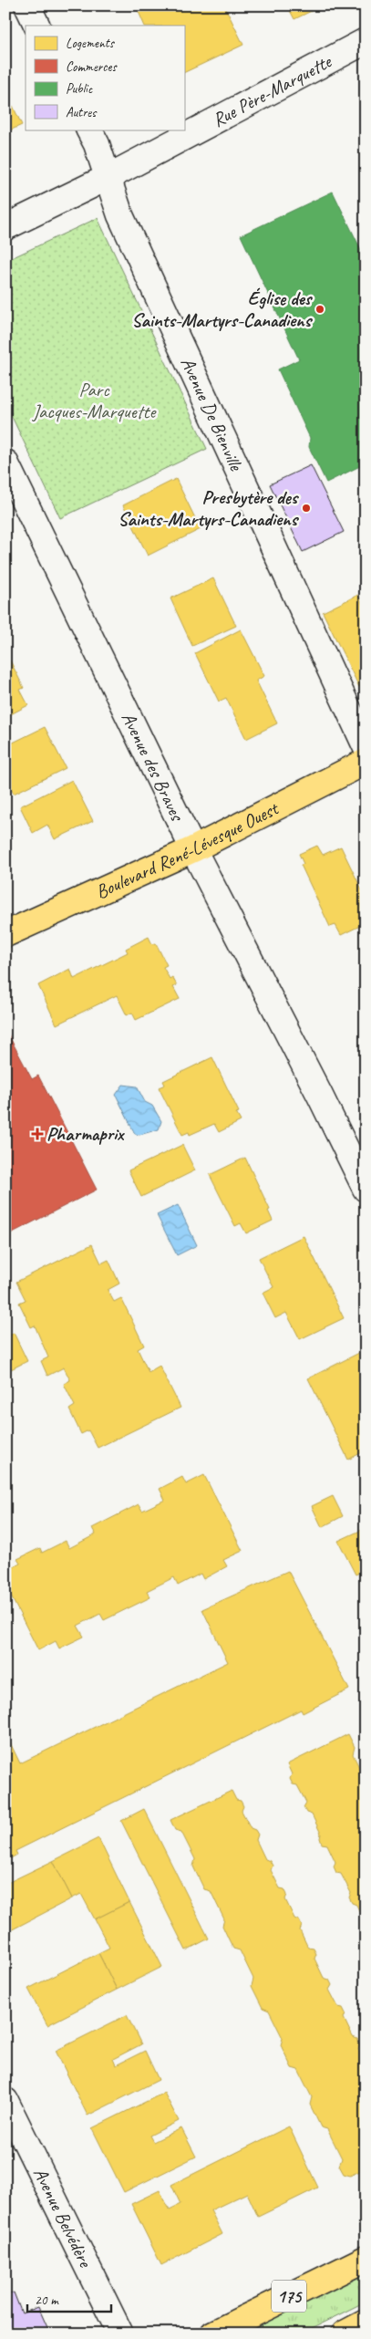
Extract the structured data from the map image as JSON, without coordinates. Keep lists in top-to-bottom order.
{
  "streets": {
    "main road": ["Boulevard René-Lévesque Ouest", "175"],
    "street": [
      "Rue Père-Marquette",
      "Avenue De Bienville",
      "Avenue des Braves",
      "Avenue Belvédère"
    ]
  },
  "crossings": [
    ["Rue Père-Marquette", "Avenue De Bienville"],
    ["Avenue des Braves", "Boulevard René-Lévesque Ouest"]
  ],
  "parks": ["Parc Jacques-Marquette"],
  "places": {
    "other": ["Église des Saints-Martyrs-Canadiens", "Presbytère des Saints-Martyrs-Canadiens"],
    "health": ["Pharmaprix"]
  },
  "legend": [
    "Logements",
    "Commerces",
    "Public",
    "Autres"
  ],
  "scale_bar": "20 m"
}
